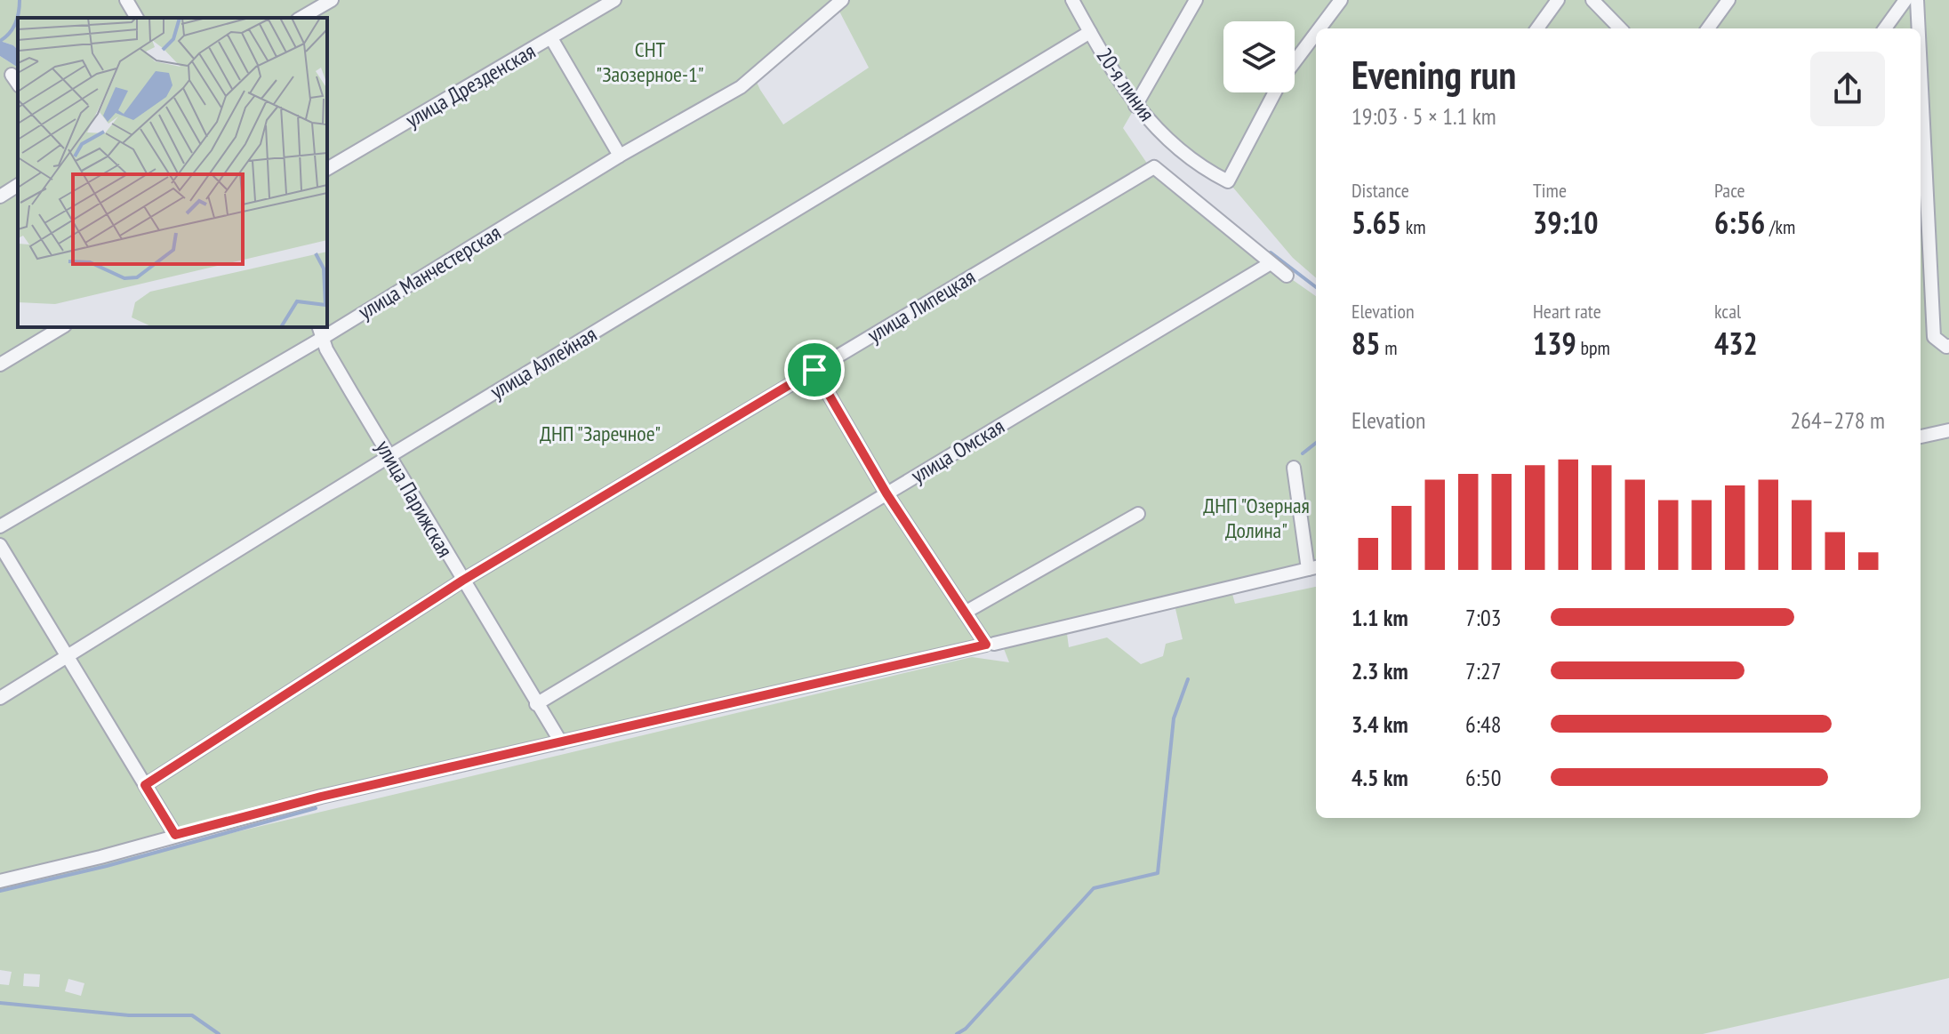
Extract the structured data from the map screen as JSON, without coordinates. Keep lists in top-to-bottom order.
{
  "streets": {
    "street": [
      "20-я линия",
      "улица Дрезденская",
      "улица Манчестерская",
      "улица Липецкая",
      "улица Аллейная",
      "улица Омская",
      "улица Парижская"
    ]
  },
  "crossings": [
    ["20-я линия", "улица Аллейная"],
    ["улица Манчестерская", "улица Парижская"],
    ["улица Липецкая", "улица Омская"],
    ["улица Липецкая", "улица Парижская"],
    ["улица Аллейная", "улица Парижская"],
    ["улица Омская", "улица Парижская"]
  ],
  "parks": ["СНТ \"Заозерное-1\"", "ДНП \"Заречное\"", "ДНП \"Озерная Долина\""],
  "page": {
    "heading": ["Evening run", "19:03 · 5 × 1.1 km"],
    "stats": [
      ["Distance", "5.65 km"],
      ["Time", "39:10"],
      ["Pace", "6:56 /km"],
      ["Elevation", "85 m"],
      ["Heart rate", "139 bpm"],
      ["kcal", "432"]
    ],
    "chart": ["Elevation", "264–278 m"],
    "list": [
      {
        "name": "1.1 km",
        "note": "7:03"
      },
      {
        "name": "2.3 km",
        "note": "7:27"
      },
      {
        "name": "3.4 km",
        "note": "6:48"
      },
      {
        "name": "4.5 km",
        "note": "6:50"
      }
    ]
  }
}
